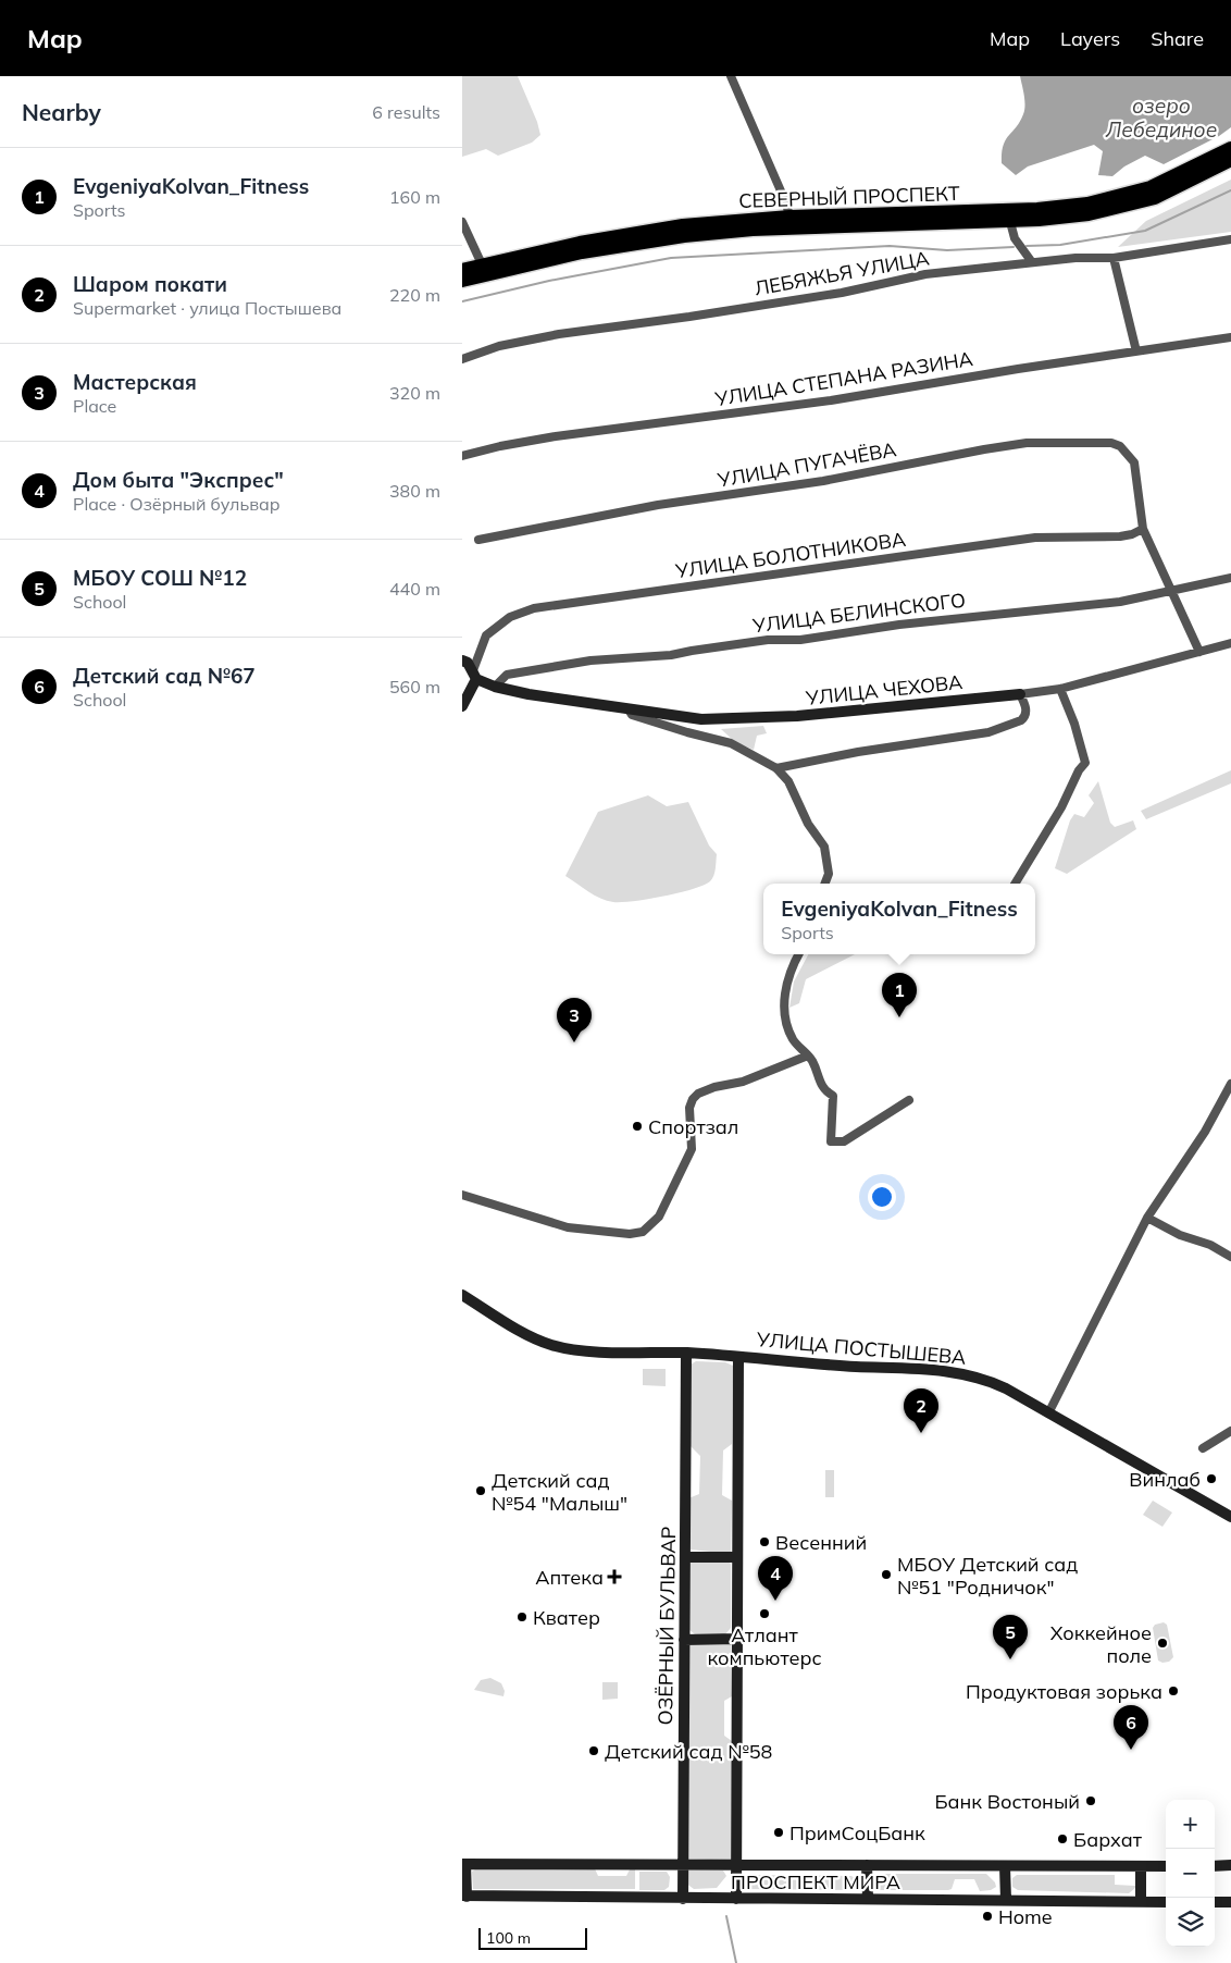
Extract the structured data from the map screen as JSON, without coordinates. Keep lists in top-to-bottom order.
{
  "streets": {
    "main road": ["СЕВЕРНЫЙ ПРОСПЕКТ"],
    "street": [
      "ЛЕБЯЖЬЯ УЛИЦА",
      "УЛИЦА СТЕПАНА РАЗИНА",
      "УЛИЦА ПУГАЧЁВА",
      "УЛИЦА БОЛОТНИКОВА",
      "УЛИЦА БЕЛИНСКОГО",
      "УЛИЦА ЧЕХОВА",
      "УЛИЦА ПОСТЫШЕВА",
      "ОЗЁРНЫЙ БУЛЬВАР",
      "ПРОСПЕКТ МИРА"
    ]
  },
  "crossings": [
    ["УЛИЦА ПУГАЧЁВА", "УЛИЦА БОЛОТНИКОВА"],
    ["УЛИЦА БОЛОТНИКОВА", "УЛИЦА ЧЕХОВА"],
    ["УЛИЦА БЕЛИНСКОГО", "УЛИЦА ЧЕХОВА"],
    ["УЛИЦА ПОСТЫШЕВА", "ОЗЁРНЫЙ БУЛЬВАР"],
    ["ОЗЁРНЫЙ БУЛЬВАР", "ПРОСПЕКТ МИРА"]
  ],
  "water": ["озеро Лебединое"],
  "places": {
    "other": [
      "Спортзал",
      "Винлаб",
      "Детский сад №54 \"Малыш\"",
      "Весенний",
      "МБОУ Детский сад №51 \"Родничок\"",
      "Атлант компьютерс",
      "Кватер",
      "Хоккейное поле",
      "Продуктовая зорька",
      "Детский сад №58",
      "Банк Востоный",
      "ПримСоцБанк",
      "Бархат",
      "Home"
    ],
    "health": ["Аптека"]
  },
  "scale_bar": "100 m",
  "page": {
    "header": "Map",
    "nav": ["Map", "Layers", "Share"],
    "heading": ["Nearby", "6 results"],
    "list": [
      {
        "mark": "1",
        "name": "EvgeniyaKolvan_Fitness",
        "note": "Sports",
        "value": "160 m"
      },
      {
        "mark": "2",
        "name": "Шаром покати",
        "note": "Supermarket · улица Постышева",
        "value": "220 m"
      },
      {
        "mark": "3",
        "name": "Мастерская",
        "note": "Place",
        "value": "320 m"
      },
      {
        "mark": "4",
        "name": "Дом быта \"Экспрес\"",
        "note": "Place · Озёрный бульвар",
        "value": "380 m"
      },
      {
        "mark": "5",
        "name": "МБОУ СОШ №12",
        "note": "School",
        "value": "440 m"
      },
      {
        "mark": "6",
        "name": "Детский сад №67",
        "note": "School",
        "value": "560 m"
      }
    ],
    "popup": ["EvgeniyaKolvan_Fitness", "Sports"],
    "pins": [
      "1",
      "3",
      "2",
      "4",
      "5",
      "6"
    ],
    "map_buttons": ["+", "−"],
    "scale": "100 m"
  }
}
